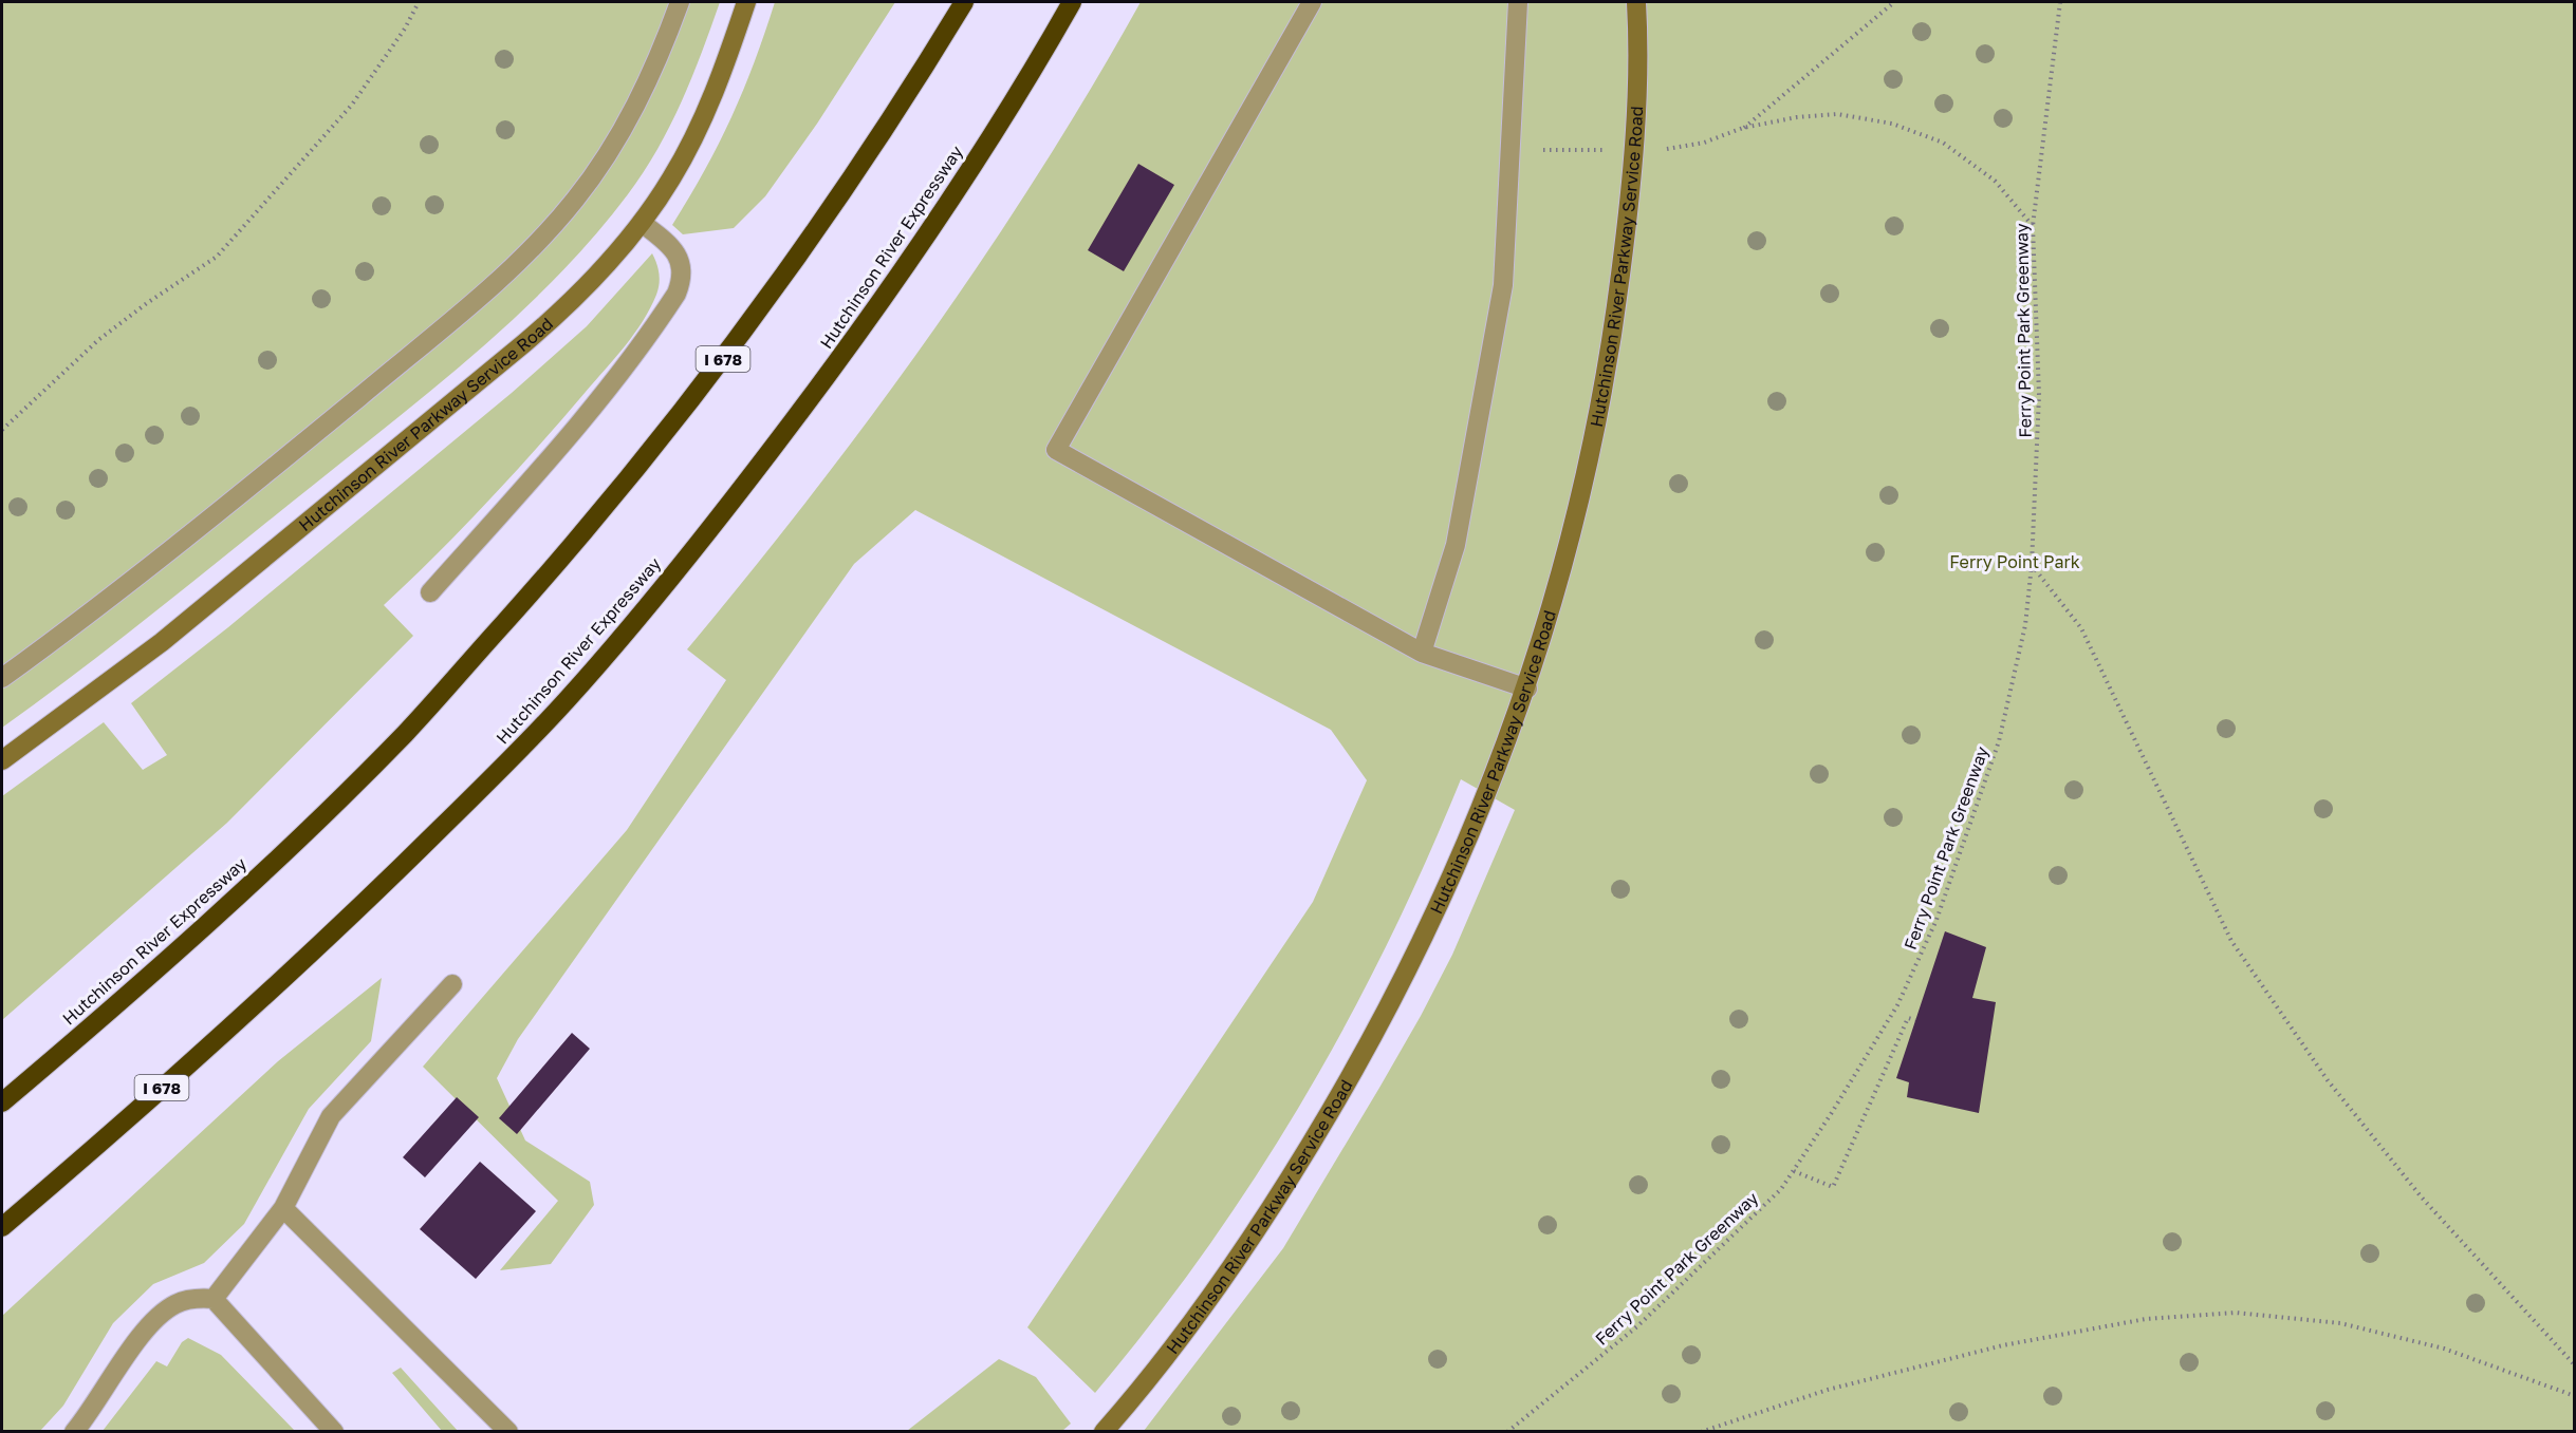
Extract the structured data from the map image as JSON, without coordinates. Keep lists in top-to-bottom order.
{
  "streets": {
    "highway": ["Hutchinson River Expressway", "I 678"],
    "street": ["Hutchinson River Parkway Service Road"],
    "path": ["Ferry Point Park Greenway"]
  },
  "parks": ["Ferry Point Park"]
}
